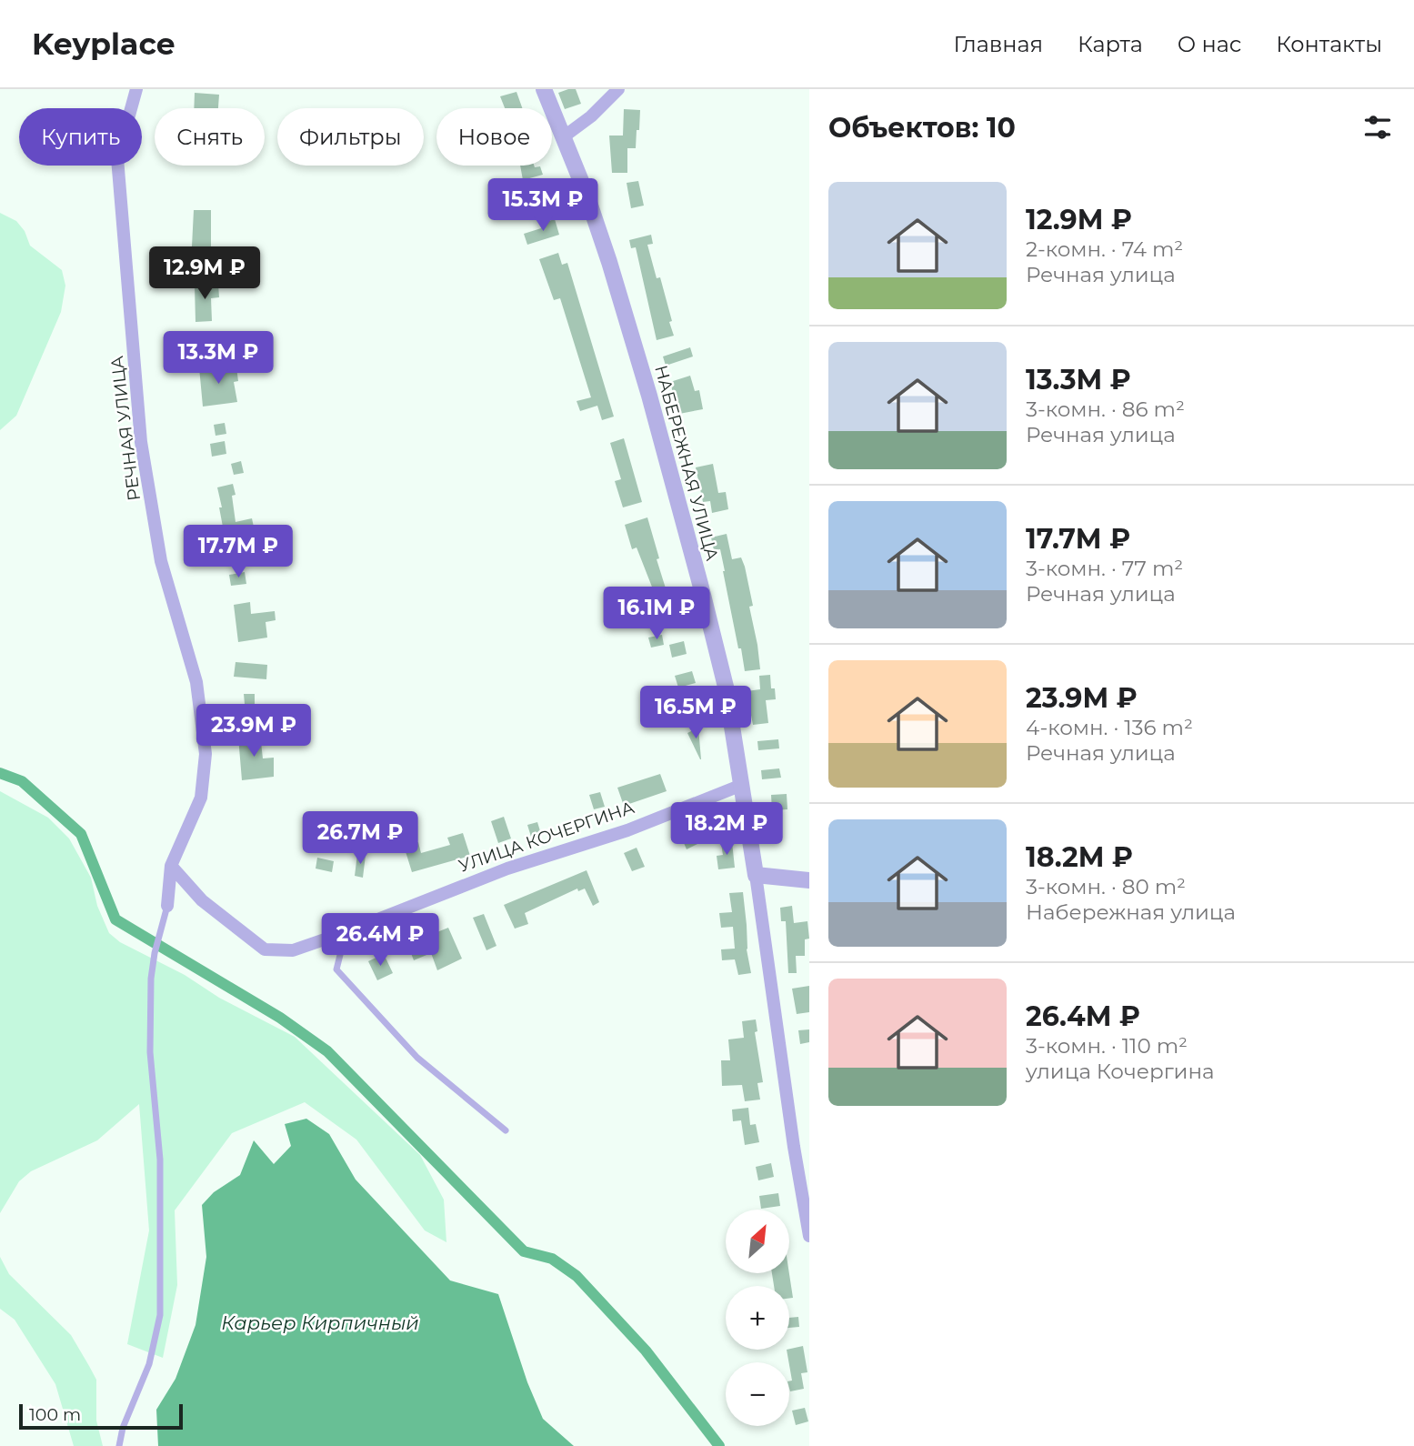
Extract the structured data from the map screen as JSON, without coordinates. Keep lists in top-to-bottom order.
{
  "streets": {
    "street": ["РЕЧНАЯ УЛИЦА", "НАБЕРЕЖНАЯ УЛИЦА", "УЛИЦА КОЧЕРГИНА"]
  },
  "crossings": [
    ["РЕЧНАЯ УЛИЦА", "УЛИЦА КОЧЕРГИНА"],
    ["НАБЕРЕЖНАЯ УЛИЦА", "УЛИЦА КОЧЕРГИНА"]
  ],
  "water": ["Карьер Кирпичный"],
  "scale_bar": "100 m",
  "north": "top right",
  "page": {
    "header": "Keyplace",
    "nav": [
      "Главная",
      "Карта",
      "О нас",
      "Контакты"
    ],
    "heading": "Объектов: 10",
    "chip": [
      "Купить",
      "Снять",
      "Фильтры",
      "Новое"
    ],
    "list": [
      {
        "name": "12.9M ₽",
        "note": "2-комн. · 74 m² · Речная улица"
      },
      {
        "name": "13.3M ₽",
        "note": "3-комн. · 86 m² · Речная улица"
      },
      {
        "name": "17.7M ₽",
        "note": "3-комн. · 77 m² · Речная улица"
      },
      {
        "name": "23.9M ₽",
        "note": "4-комн. · 136 m² · Речная улица"
      },
      {
        "name": "18.2M ₽",
        "note": "3-комн. · 80 m² · Набережная улица"
      },
      {
        "name": "26.4M ₽",
        "note": "3-комн. · 110 m² · улица Кочергина"
      }
    ],
    "price": [
      "15.3M ₽",
      "12.9M ₽",
      "13.3M ₽",
      "17.7M ₽",
      "16.1M ₽",
      "16.5M ₽",
      "23.9M ₽",
      "18.2M ₽",
      "26.7M ₽",
      "26.4M ₽"
    ],
    "map_buttons": ["+", "−"],
    "scale": "100 m"
  }
}
